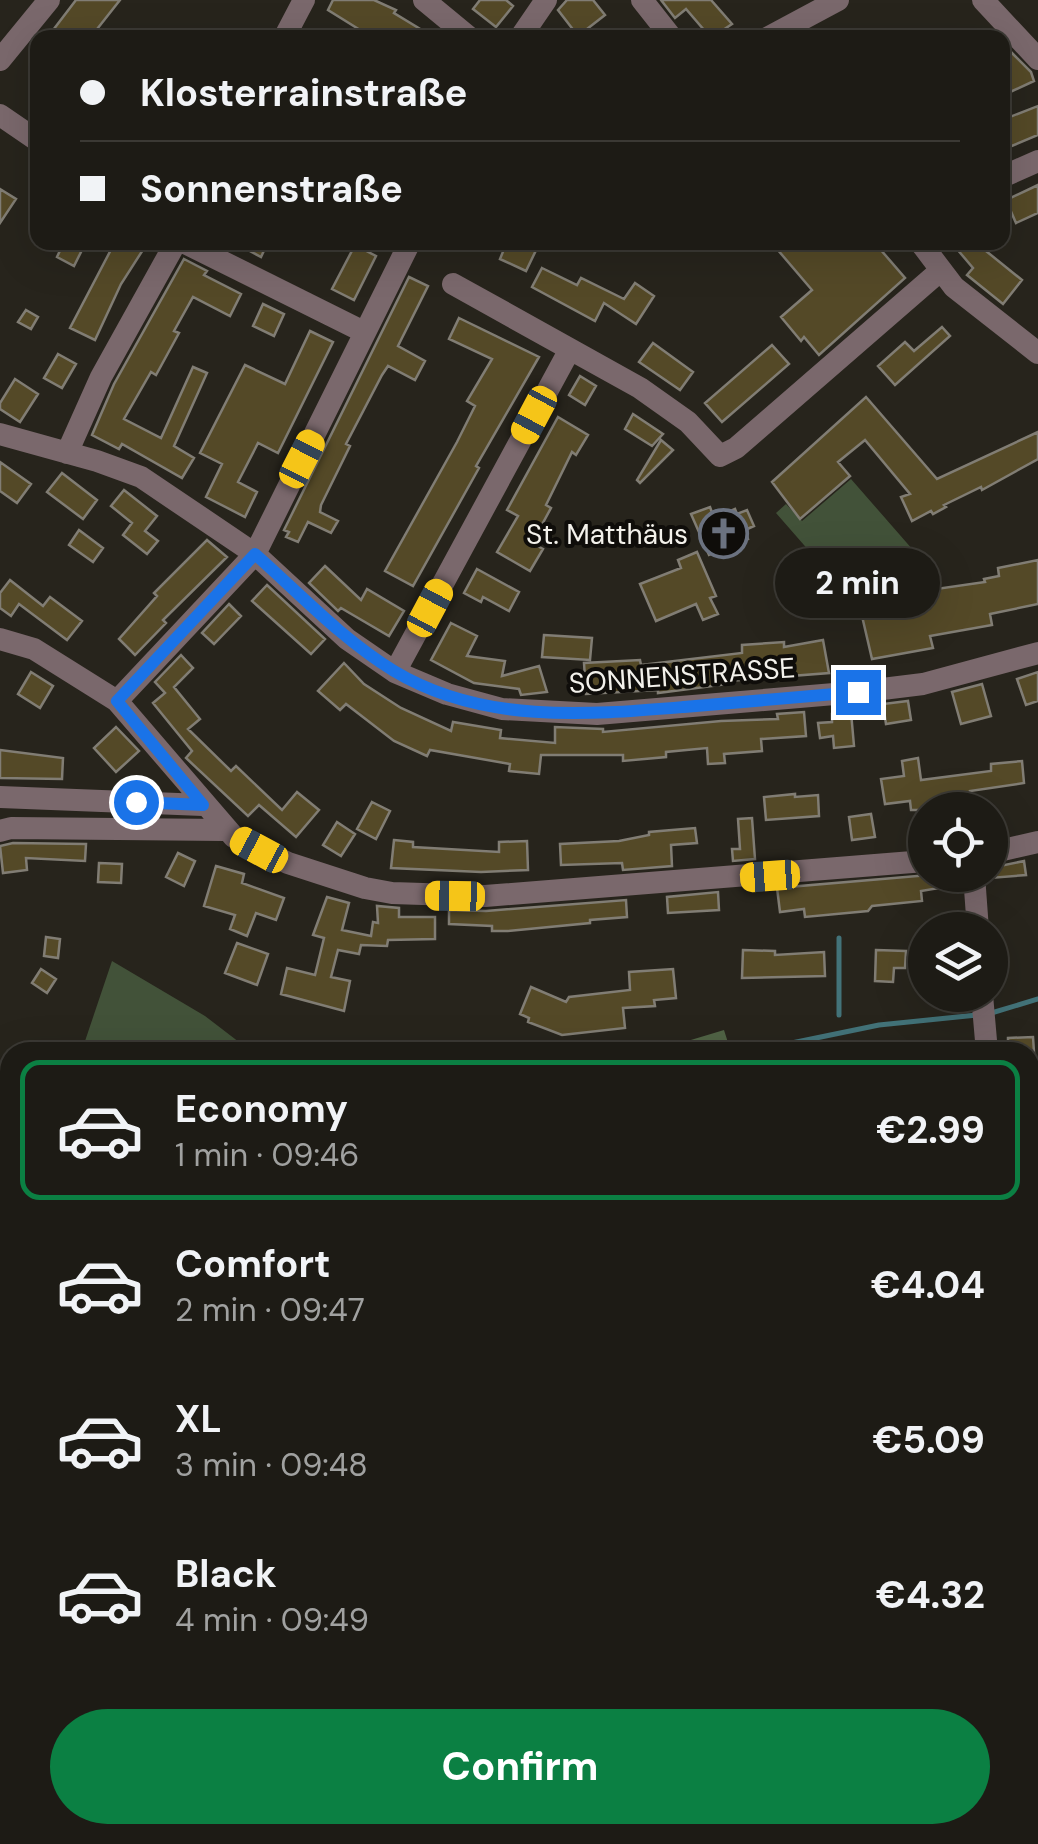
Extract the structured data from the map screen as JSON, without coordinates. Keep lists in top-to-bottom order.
{
  "streets": {
    "street": ["SONNENSTRASSE"]
  },
  "places": {
    "church": ["St. Matthäus"]
  },
  "page": {
    "banner": ["Klosterrainstraße", "Sonnenstraße"],
    "bubble": "2 min",
    "list": [
      {
        "name": "Economy",
        "note": "1 min · 09:46",
        "value": "€2.99"
      },
      {
        "name": "Comfort",
        "note": "2 min · 09:47",
        "value": "€4.04"
      },
      {
        "name": "XL",
        "note": "3 min · 09:48",
        "value": "€5.09"
      },
      {
        "name": "Black",
        "note": "4 min · 09:49",
        "value": "€4.32"
      }
    ],
    "buttons": "Confirm"
  }
}
